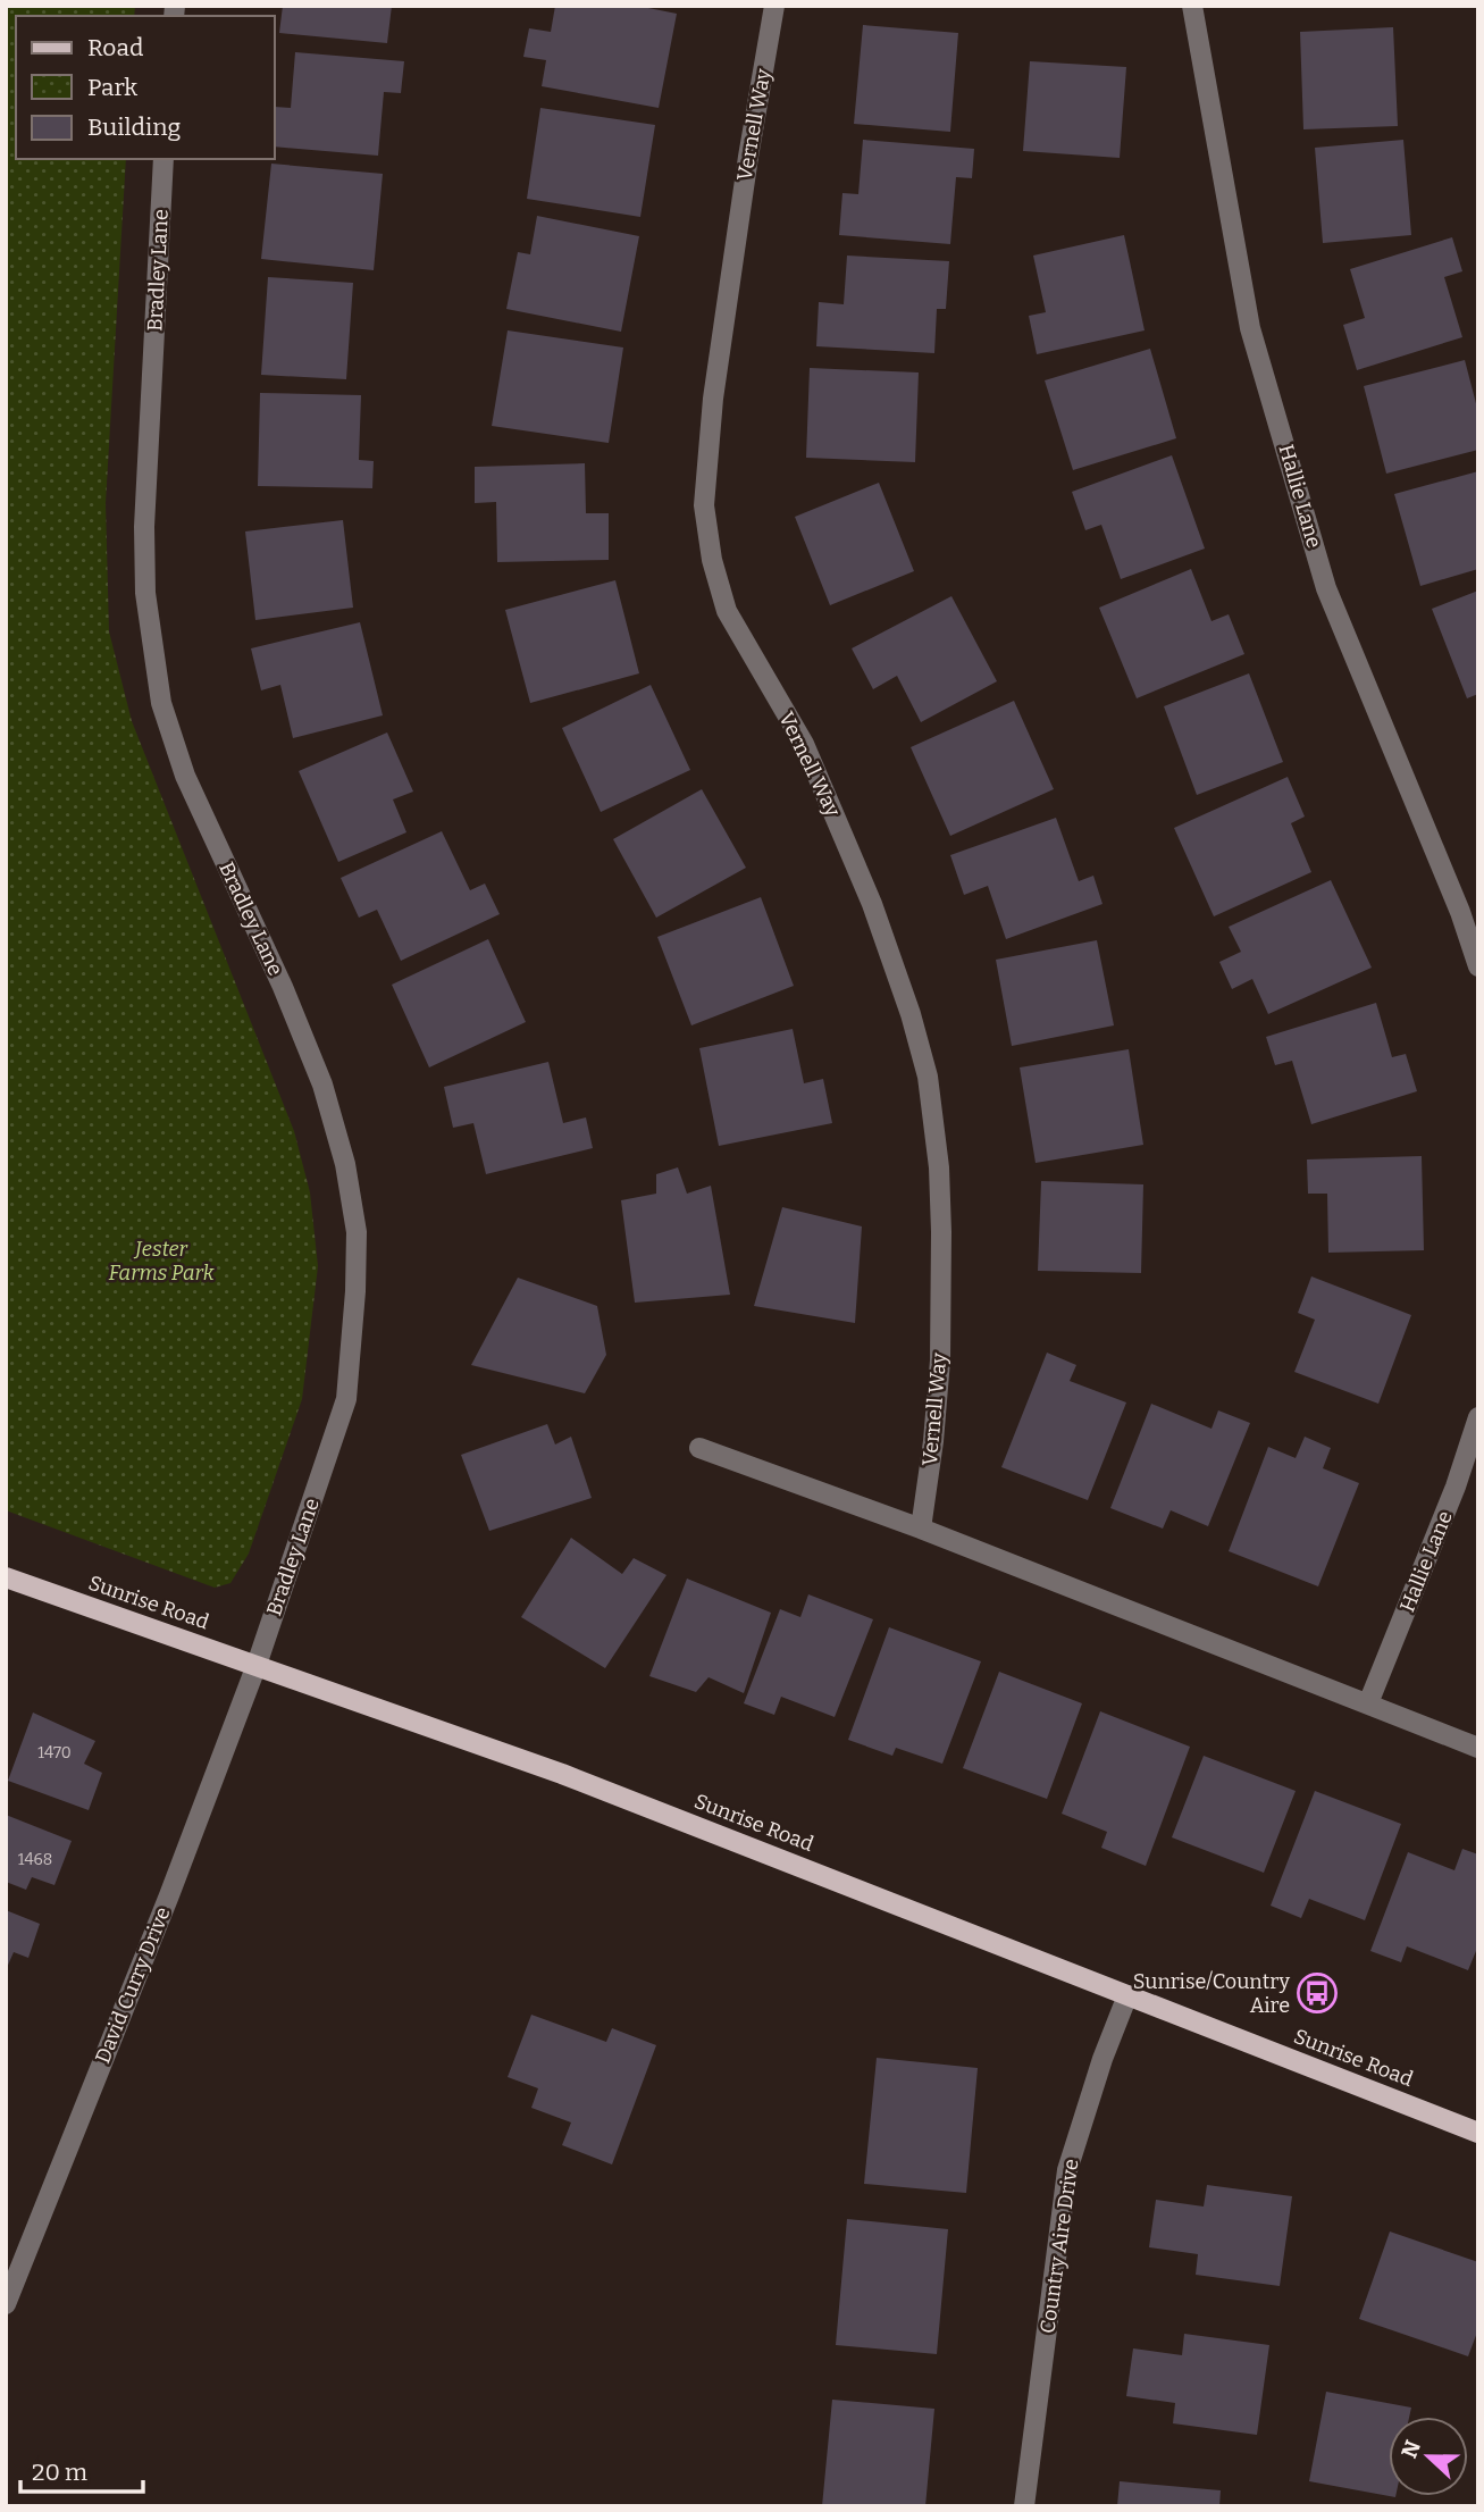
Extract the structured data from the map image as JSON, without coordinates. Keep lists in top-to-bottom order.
{
  "streets": {
    "main road": ["Sunrise Road"],
    "street": [
      "Vernell Way",
      "Bradley Lane",
      "Hallie Lane",
      "David Curry Drive",
      "Country Aire Drive"
    ]
  },
  "crossings": [
    ["Bradley Lane", "Sunrise Road"],
    ["Bradley Lane", "David Curry Drive"],
    ["Sunrise Road", "David Curry Drive"],
    ["Sunrise Road", "Country Aire Drive"]
  ],
  "parks": ["Jester Farms Park"],
  "places": {
    "bus stop": ["Sunrise/Country Aire"]
  },
  "house_numbers": ["1470", "1468"],
  "legend": ["Road", "Park", "Building"],
  "scale_bar": "20 m",
  "north": "left"
}
